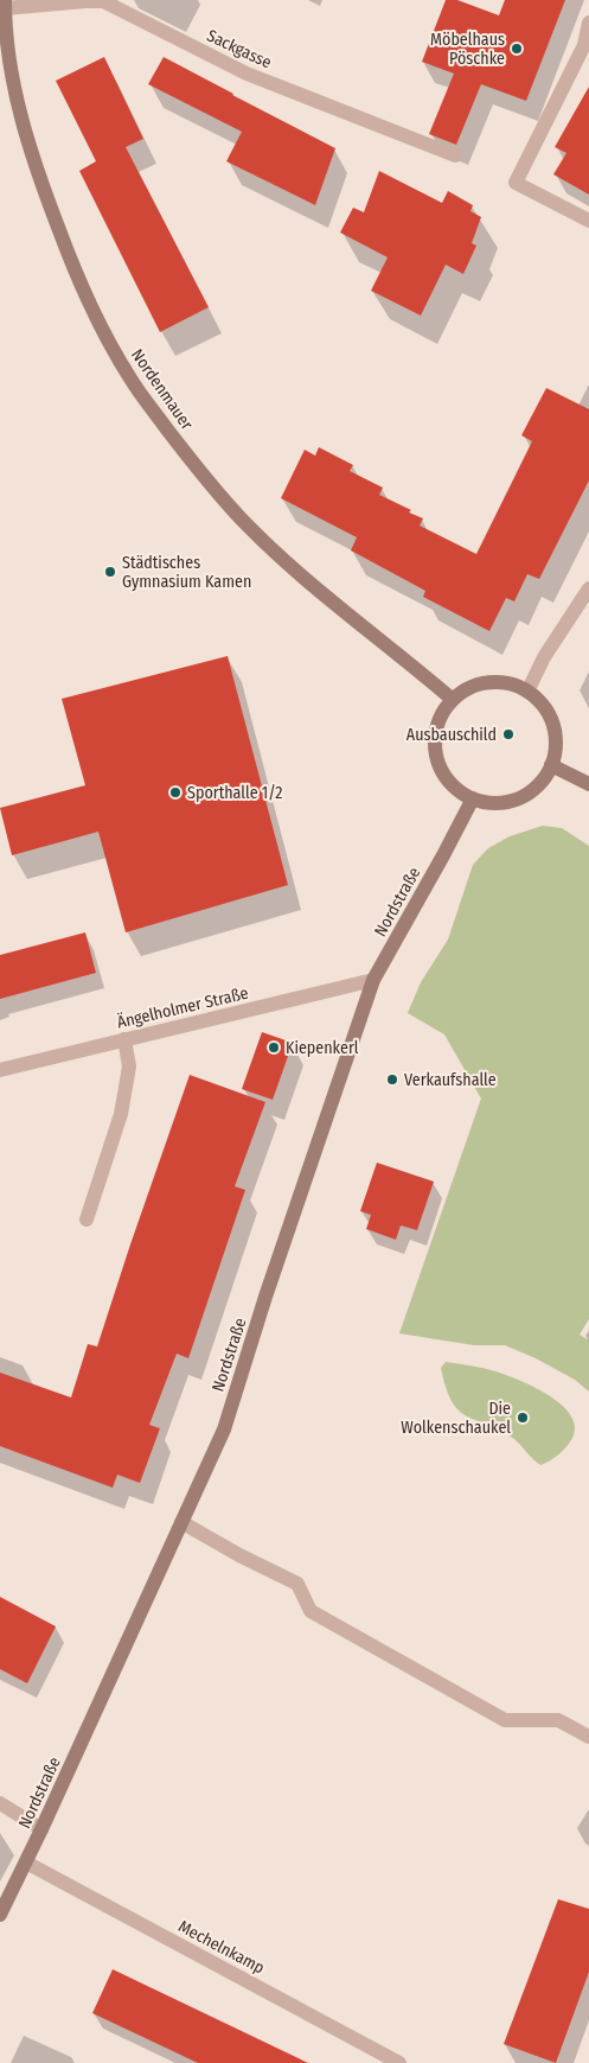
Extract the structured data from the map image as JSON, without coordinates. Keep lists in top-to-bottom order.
{
  "streets": {
    "street": [
      "Sackgasse",
      "Nordenmauer",
      "Nordstraße",
      "Ängelholmer Straße",
      "Mechelnkamp"
    ]
  },
  "crossings": [
    ["Sackgasse", "Nordenmauer"],
    ["Nordenmauer", "Nordstraße"],
    ["Nordstraße", "Ängelholmer Straße"],
    ["Nordstraße", "Mechelnkamp"]
  ],
  "places": [
    "Möbelhaus Pöschke",
    "Städtisches Gymnasium Kamen",
    "Ausbauschild",
    "Sporthalle 1/2",
    "Kiepenkerl",
    "Verkaufshalle",
    "Die Wolkenschaukel"
  ]
}
